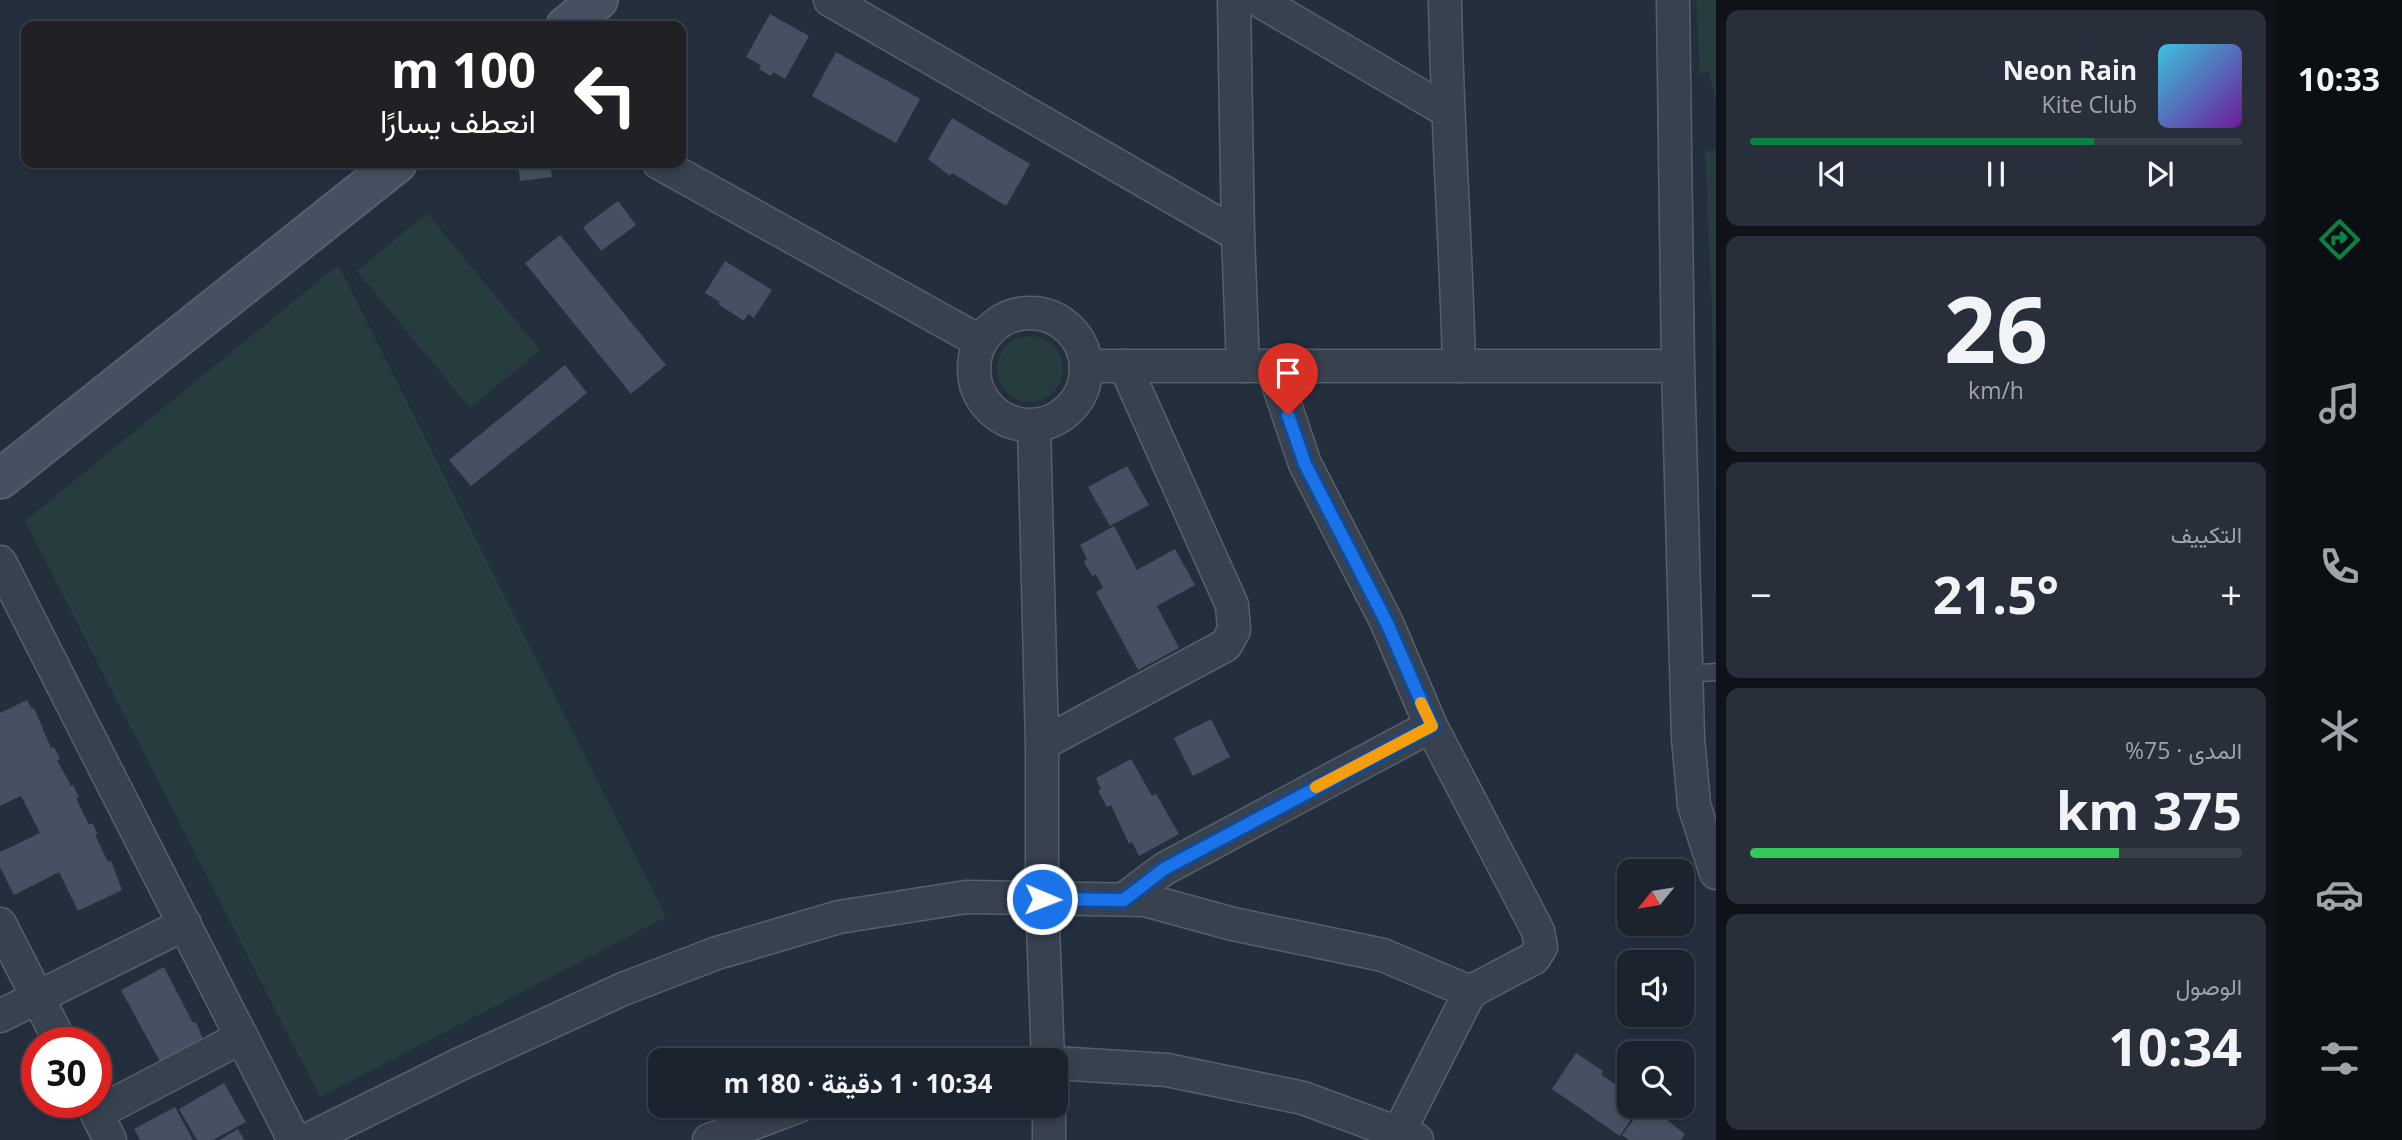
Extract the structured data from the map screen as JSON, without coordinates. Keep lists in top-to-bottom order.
{
  "north": "bottom left",
  "page": {
    "tabs": "10:33",
    "turn": ["100 m", "انعطف يسارًا"],
    "song": ["Neon Rain", "Kite Club"],
    "tile": [
      ["26", "km/h"],
      "التكييف",
      ["المدى · 75%", "375 km"],
      ["الوصول", "10:34"]
    ],
    "heat": ["−", "21.5°", "+"],
    "limit": "30",
    "trip": "10:34 · 1 دقيقة · 180 m"
  }
}
